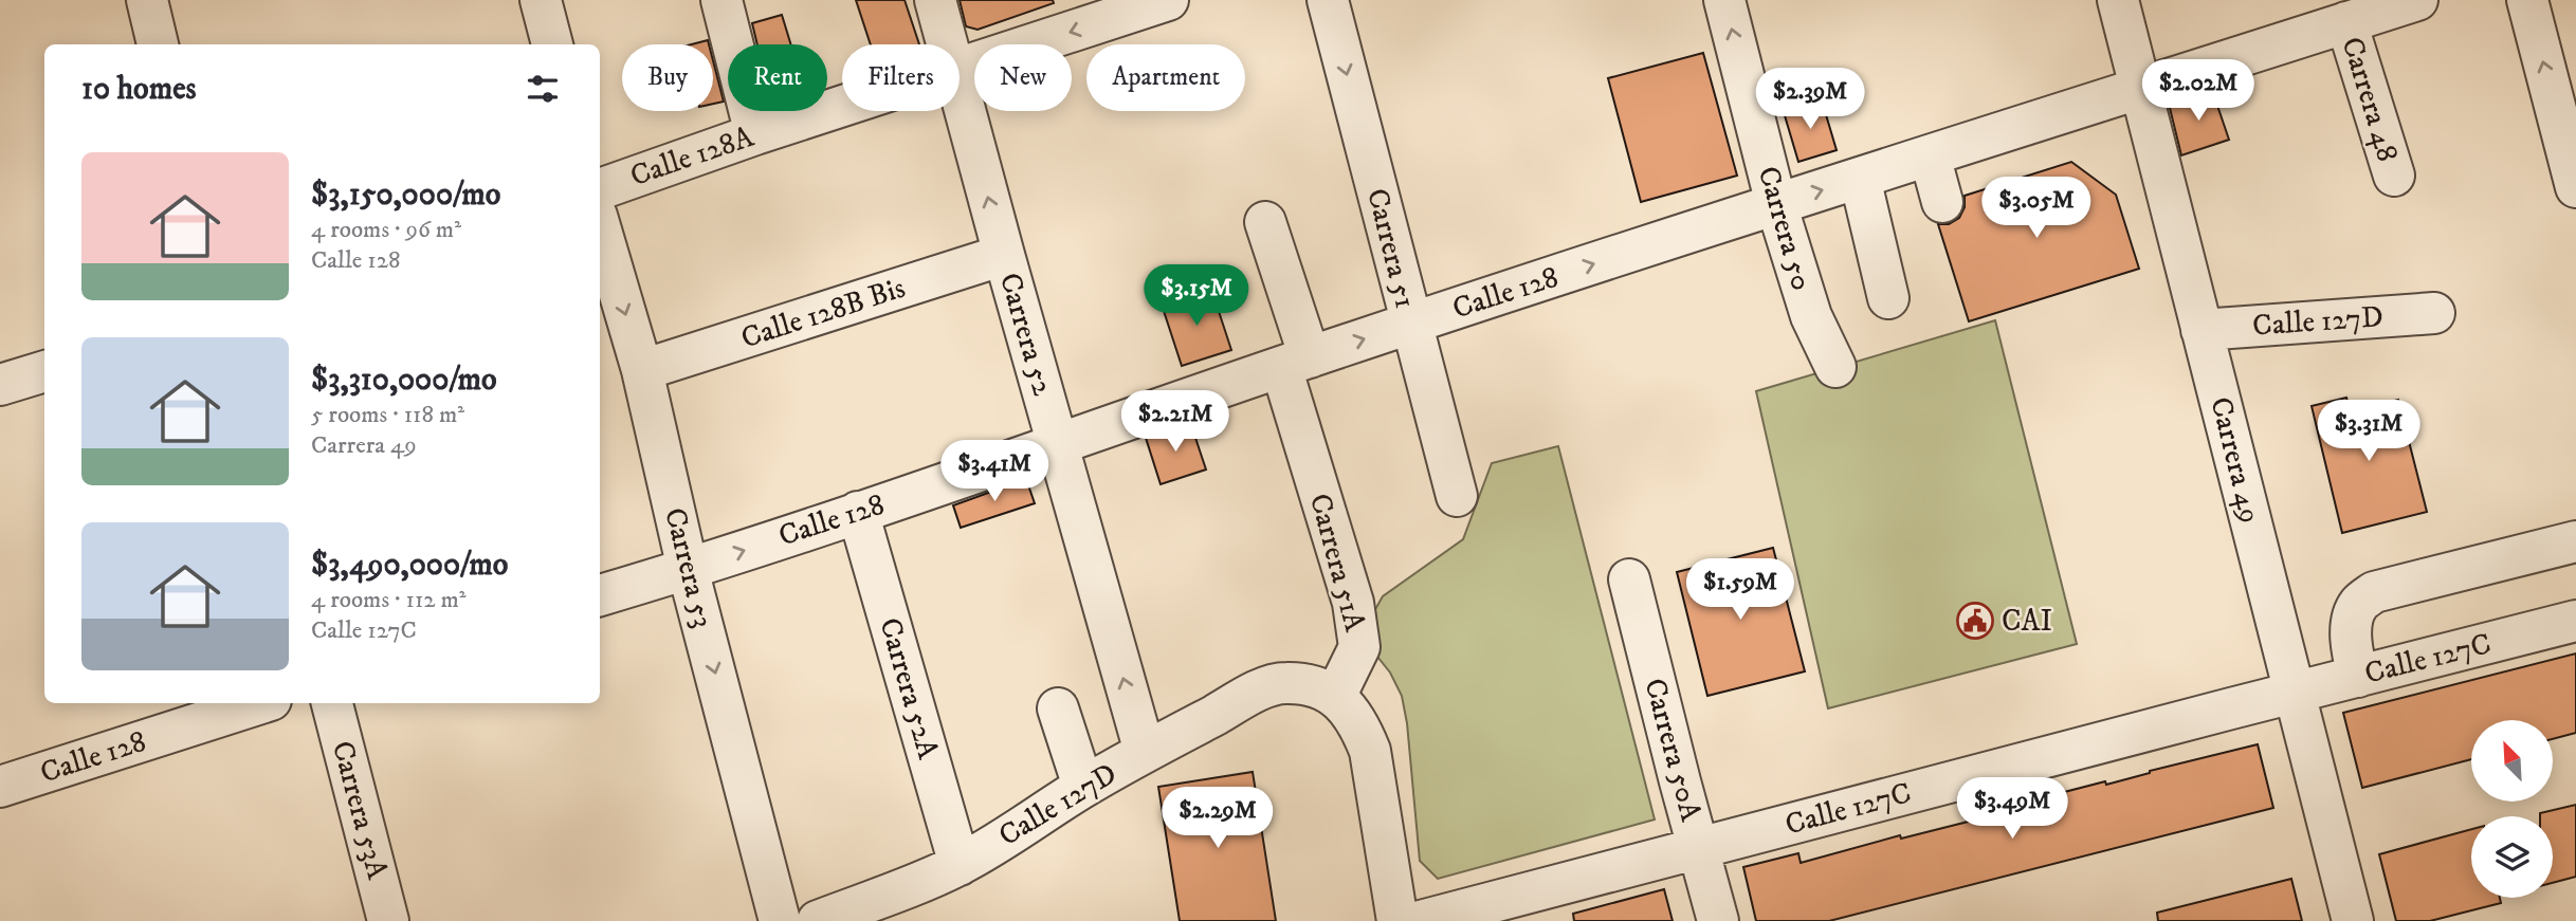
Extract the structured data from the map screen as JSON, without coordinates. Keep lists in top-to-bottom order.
{
  "streets": {
    "street": [
      "Carrera 48",
      "Calle 128A",
      "Carrera 50",
      "Carrera 51",
      "Calle 128",
      "Calle 128B Bis",
      "Calle 127D",
      "Carrera 52",
      "Carrera 49",
      "Carrera 51A",
      "Carrera 53",
      "Calle 127C",
      "Carrera 52A",
      "Carrera 50A",
      "Carrera 53A"
    ]
  },
  "crossings": [
    ["Carrera 48", "Calle 128"],
    ["Carrera 50", "Calle 128"],
    ["Carrera 51", "Calle 128"],
    ["Calle 128", "Carrera 52"],
    ["Calle 128", "Carrera 49"],
    ["Calle 128", "Carrera 51A"],
    ["Calle 128", "Carrera 53"],
    ["Calle 128", "Carrera 52A"],
    ["Calle 128B Bis", "Carrera 52"],
    ["Calle 128B Bis", "Carrera 53"],
    ["Calle 127D", "Carrera 52"],
    ["Calle 127D", "Carrera 49"],
    ["Calle 127D", "Carrera 51A"],
    ["Calle 127D", "Carrera 52A"],
    ["Carrera 49", "Calle 127C"],
    ["Calle 127C", "Carrera 50A"]
  ],
  "one_way": [
    "Calle 128A",
    "Carrera 50",
    "Carrera 51",
    "Calle 128",
    "Carrera 52",
    "Carrera 53"
  ],
  "places": {
    "public building": ["CAI"]
  },
  "north": "top left",
  "page": {
    "chip": [
      "Buy",
      "Rent",
      "Filters",
      "New",
      "Apartment"
    ],
    "heading": "10 homes",
    "price": [
      "$2.02M",
      "$2.39M",
      "$3.05M",
      "$3.15M",
      "$2.21M",
      "$3.31M",
      "$3.41M",
      "$1.59M",
      "$3.49M",
      "$2.29M"
    ],
    "list": [
      {
        "name": "$3,150,000/mo",
        "note": "4 rooms · 96 m² · Calle 128"
      },
      {
        "name": "$3,310,000/mo",
        "note": "5 rooms · 118 m² · Carrera 49"
      },
      {
        "name": "$3,490,000/mo",
        "note": "4 rooms · 112 m² · Calle 127C"
      }
    ]
  }
}
